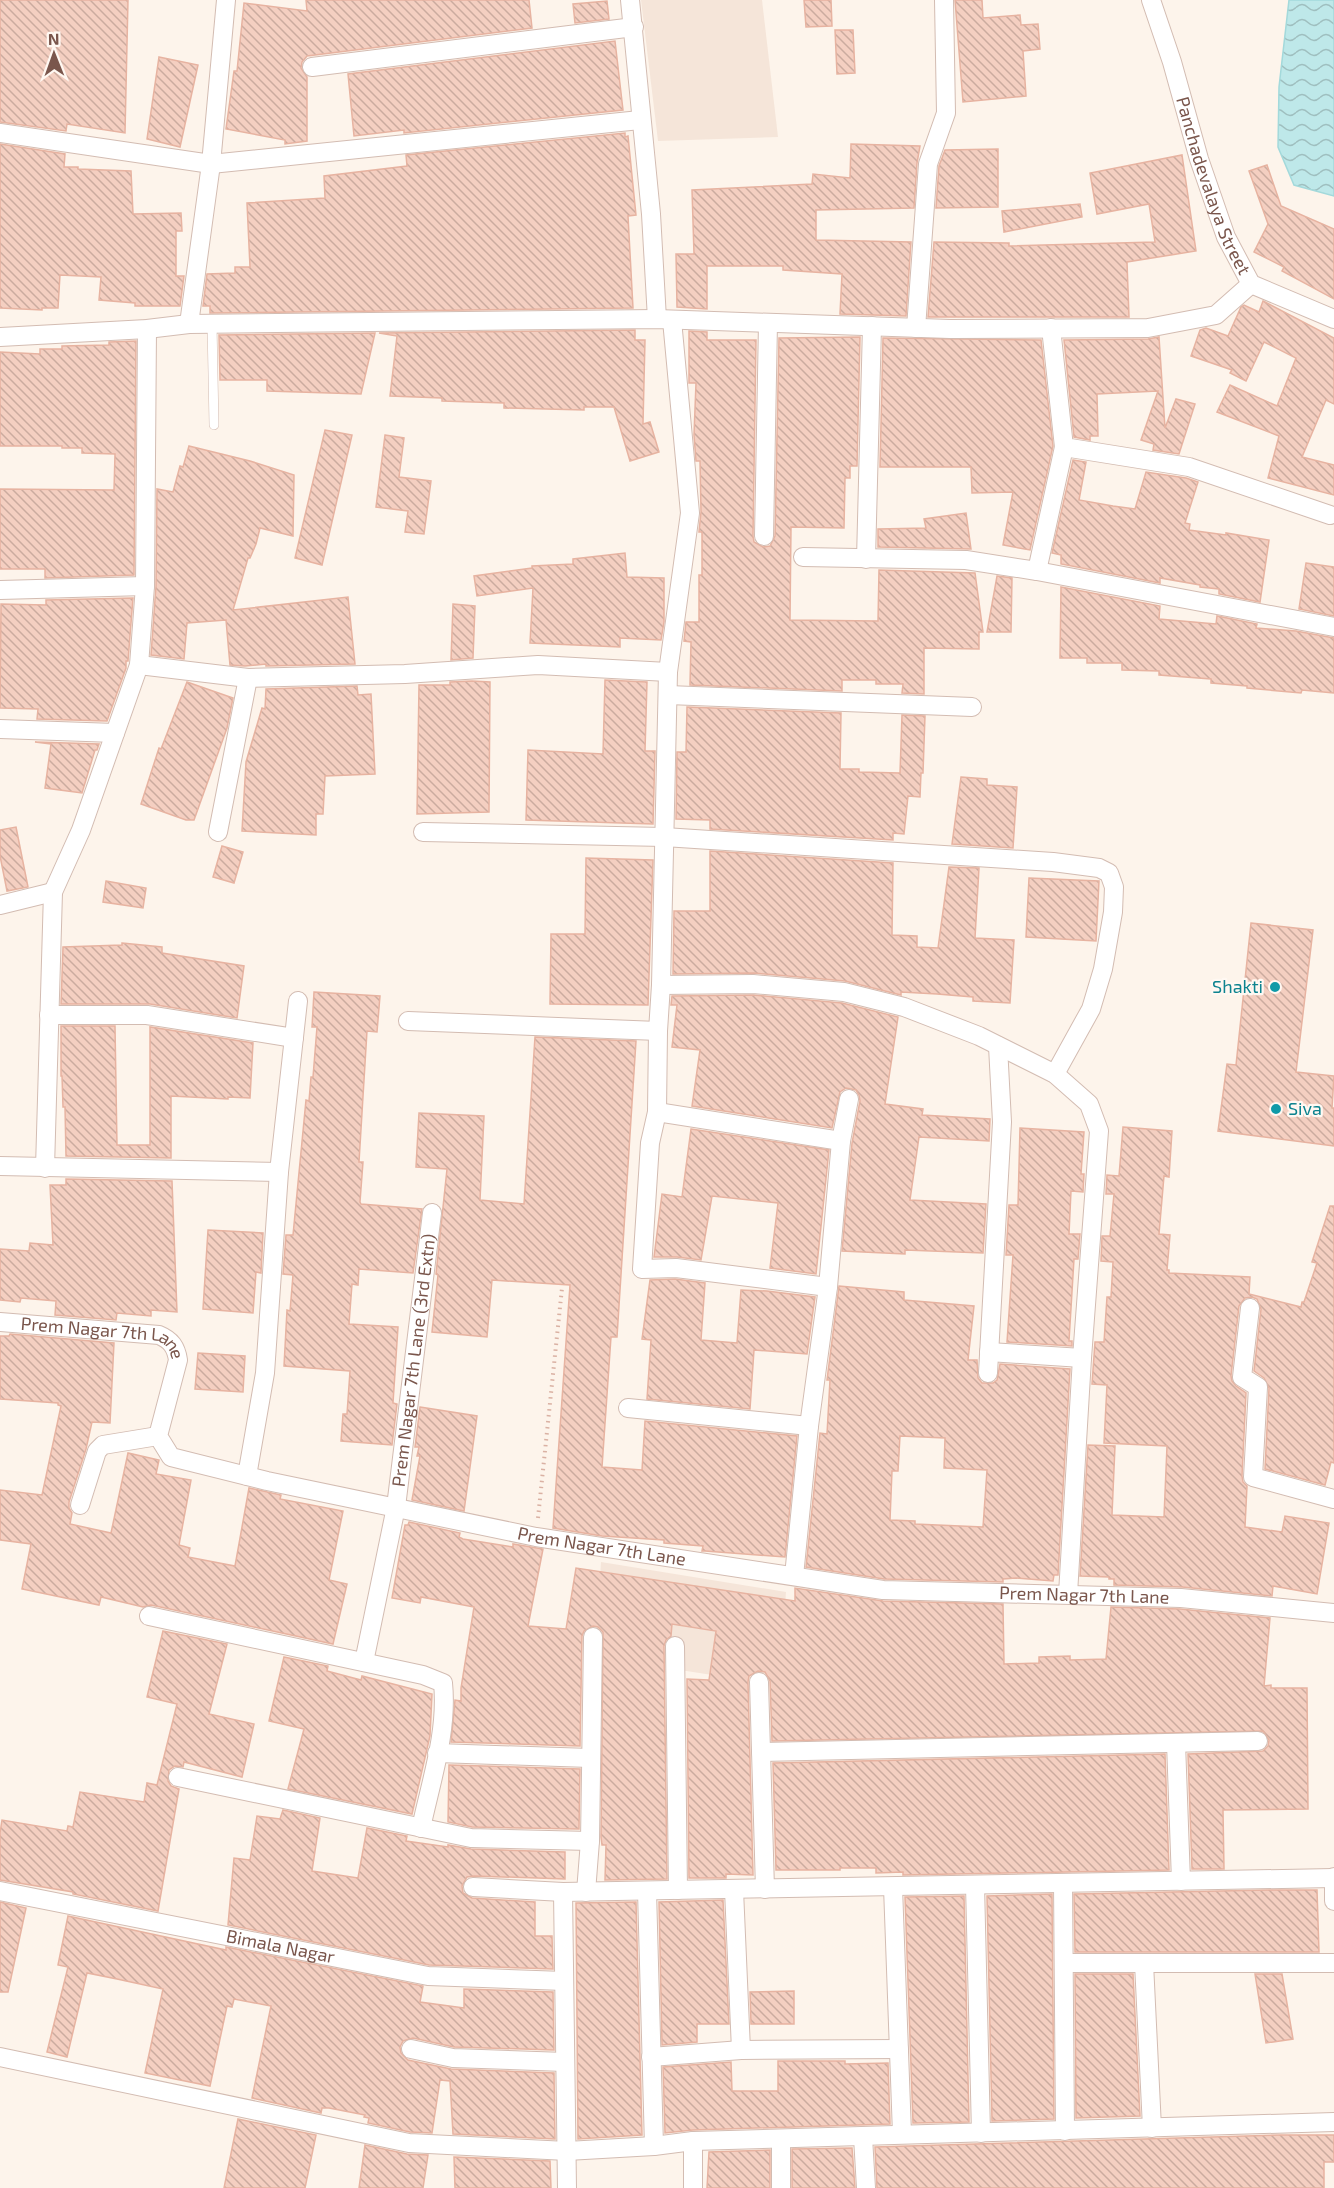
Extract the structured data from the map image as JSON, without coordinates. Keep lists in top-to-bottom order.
{
  "streets": {
    "street": [
      "Panchadevalaya Street",
      "Prem Nagar 7th Lane",
      "Prem Nagar 7th Lane (3rd Extn)",
      "Bimala Nagar"
    ]
  },
  "crossings": [
    ["Prem Nagar 7th Lane", "Prem Nagar 7th Lane (3rd Extn)"]
  ],
  "places": ["Shakti", "Siva"],
  "north": "top"
}
